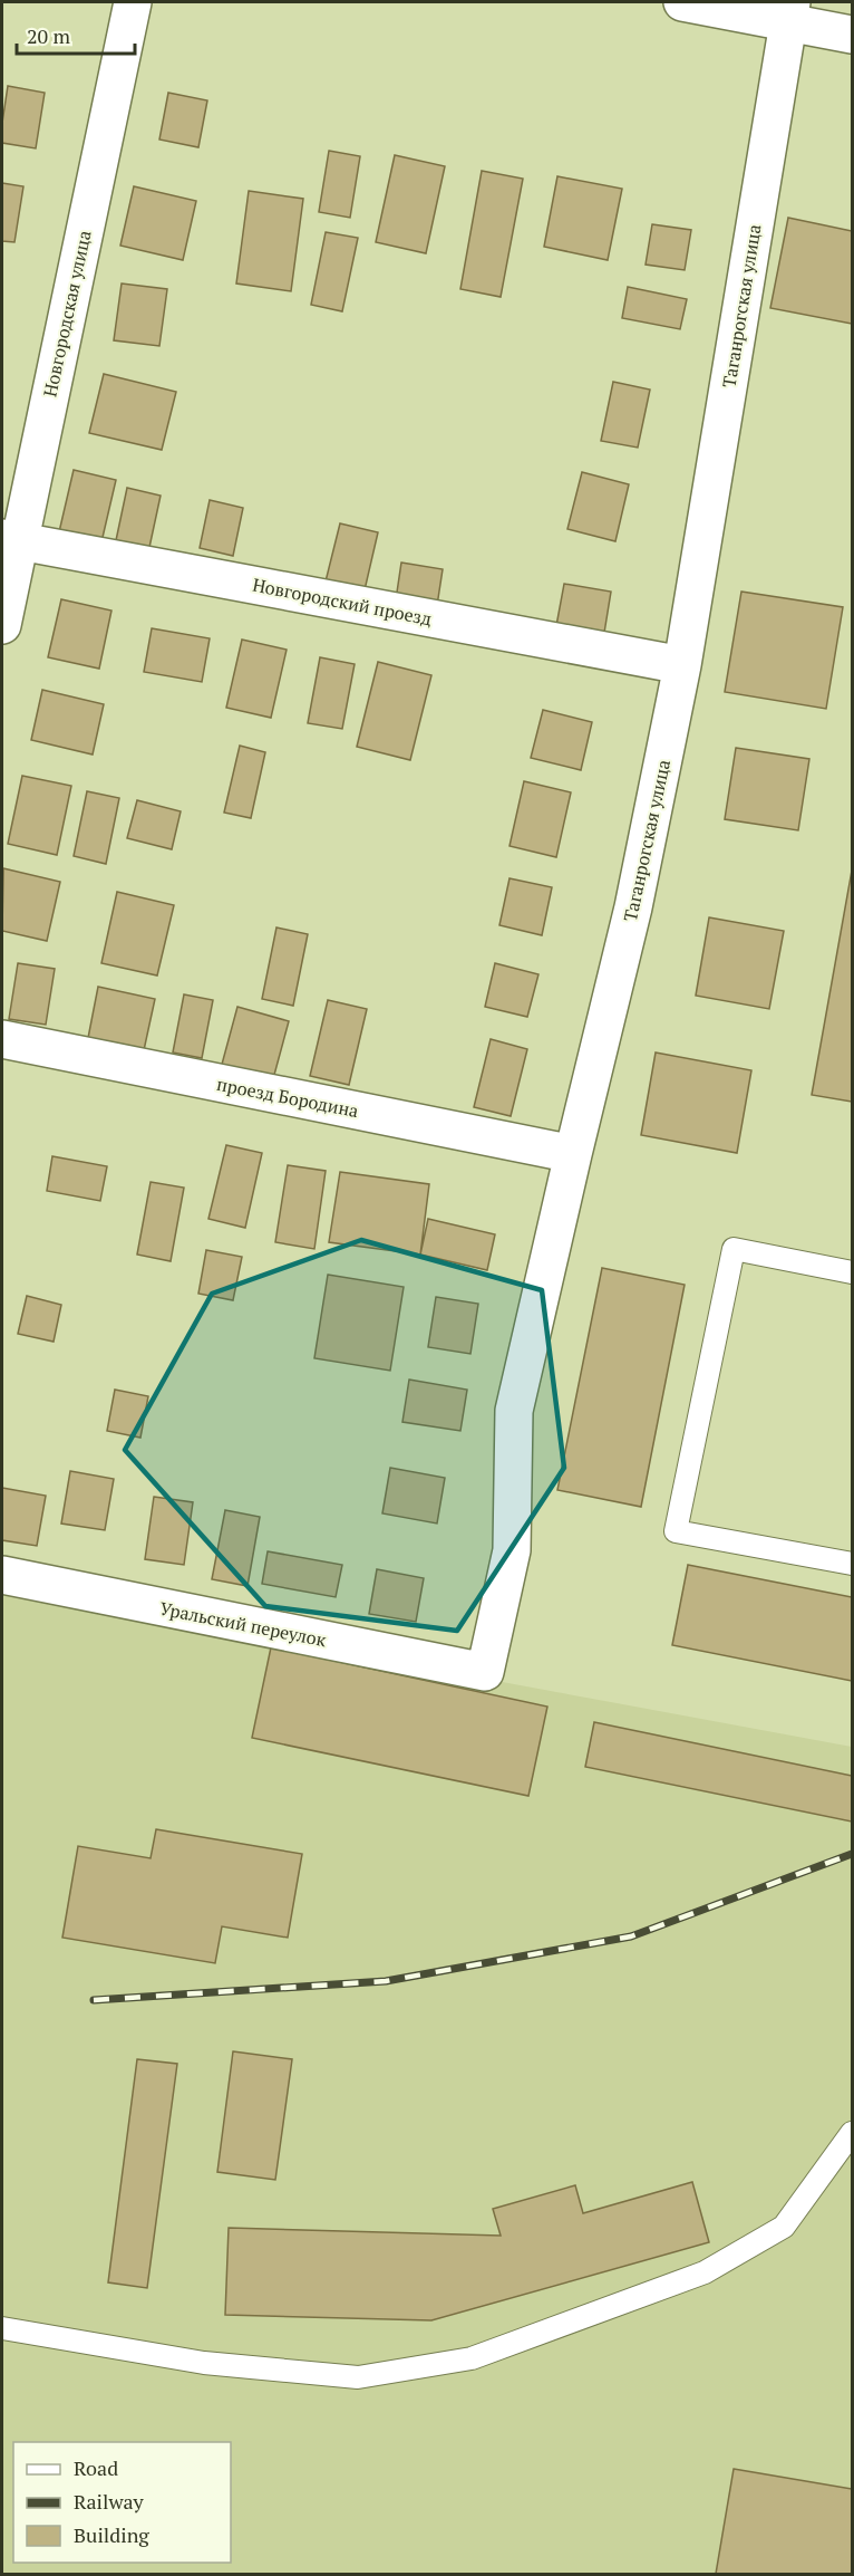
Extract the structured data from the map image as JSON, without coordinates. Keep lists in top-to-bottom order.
{
  "streets": {
    "street": [
      "Таганрогская улица",
      "Новгородская улица",
      "Новгородский проезд",
      "проезд Бородина",
      "Уральский переулок"
    ]
  },
  "crossings": [
    ["Таганрогская улица", "Новгородский проезд"],
    ["Таганрогская улица", "проезд Бородина"],
    ["Таганрогская улица", "Уральский переулок"],
    ["Новгородская улица", "Новгородский проезд"]
  ],
  "legend": ["Road", "Railway", "Building"],
  "scale_bar": "20 m"
}
